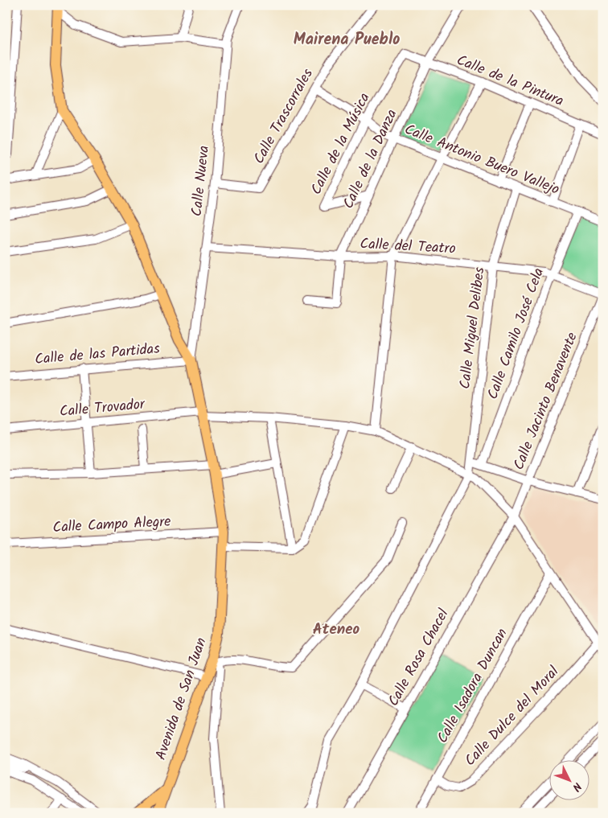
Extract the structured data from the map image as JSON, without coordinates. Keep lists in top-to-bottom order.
{
  "streets": {
    "main road": ["Avenida de San Juan"],
    "street": [
      "Calle de la Pintura",
      "Calle Trascorrales",
      "Calle de la Música",
      "Calle de la Danza",
      "Calle Antonio Buero Vallejo",
      "Calle Nueva",
      "Calle del Teatro",
      "Calle Miguel Delibes",
      "Calle Camilo José Cela",
      "Calle de las Partidas",
      "Calle Jacinto Benavente",
      "Calle Trovador",
      "Calle Campo Alegre",
      "Calle Rosa Chacel",
      "Calle Isadora Duncan",
      "Calle Dulce del Moral"
    ]
  },
  "crossings": [
    ["Calle de la Pintura", "Calle de la Música"],
    ["Calle de la Pintura", "Calle de la Danza"],
    ["Calle Trascorrales", "Calle Antonio Buero Vallejo"],
    ["Calle Trascorrales", "Calle Nueva"],
    ["Calle de la Música", "Calle de la Danza"],
    ["Calle de la Música", "Calle Antonio Buero Vallejo"],
    ["Calle de la Danza", "Calle Antonio Buero Vallejo"],
    ["Calle de la Danza", "Calle del Teatro"],
    ["Calle Antonio Buero Vallejo", "Calle Miguel Delibes"],
    ["Calle Antonio Buero Vallejo", "Calle Camilo José Cela"],
    ["Calle Nueva", "Calle del Teatro"],
    ["Calle Nueva", "Calle de las Partidas"],
    ["Calle Nueva", "Avenida de San Juan"],
    ["Calle del Teatro", "Calle Miguel Delibes"],
    ["Calle del Teatro", "Calle Camilo José Cela"],
    ["Calle del Teatro", "Calle Jacinto Benavente"],
    ["Calle Miguel Delibes", "Calle Trovador"],
    ["Calle de las Partidas", "Avenida de San Juan"],
    ["Calle Jacinto Benavente", "Calle Trovador"],
    ["Calle Jacinto Benavente", "Calle Rosa Chacel"],
    ["Calle Trovador", "Calle Rosa Chacel"],
    ["Calle Trovador", "Calle Isadora Duncan"],
    ["Calle Trovador", "Avenida de San Juan"],
    ["Calle Trovador", "Calle Dulce del Moral"],
    ["Calle Campo Alegre", "Avenida de San Juan"],
    ["Calle Isadora Duncan", "Calle Dulce del Moral"]
  ],
  "districts": ["Mairena Pueblo", "Ateneo"],
  "north": "bottom right"
}
